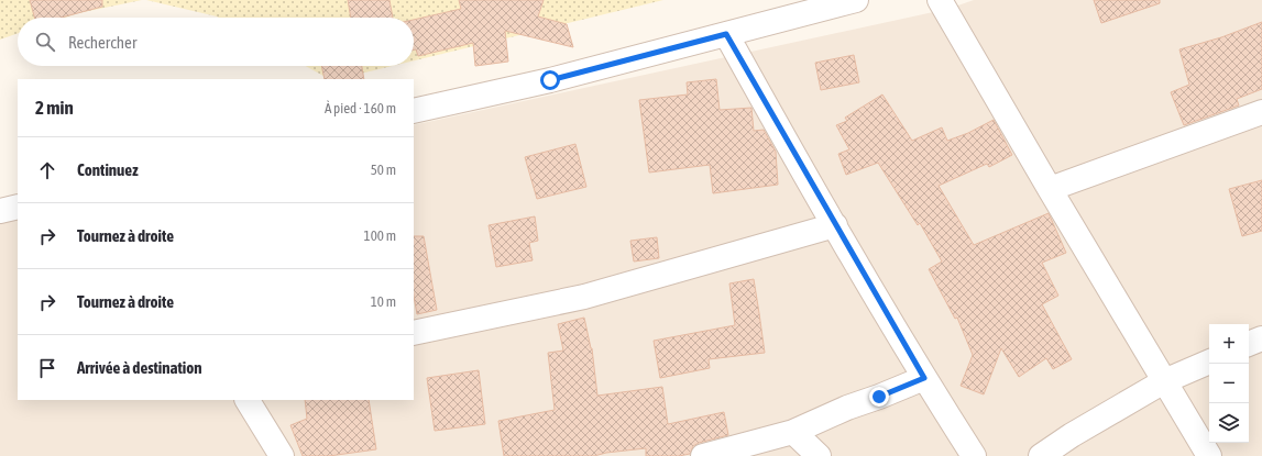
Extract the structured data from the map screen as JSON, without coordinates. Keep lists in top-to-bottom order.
{
  "page": {
    "search": "Rechercher",
    "heading": ["2 min", "À pied · 160 m"],
    "list": [
      ["Continuez", "50 m"],
      ["Tournez à droite", "100 m"],
      ["Tournez à droite", "10 m"],
      "Arrivée à destination"
    ],
    "map_buttons": ["+", "−"]
  }
}
